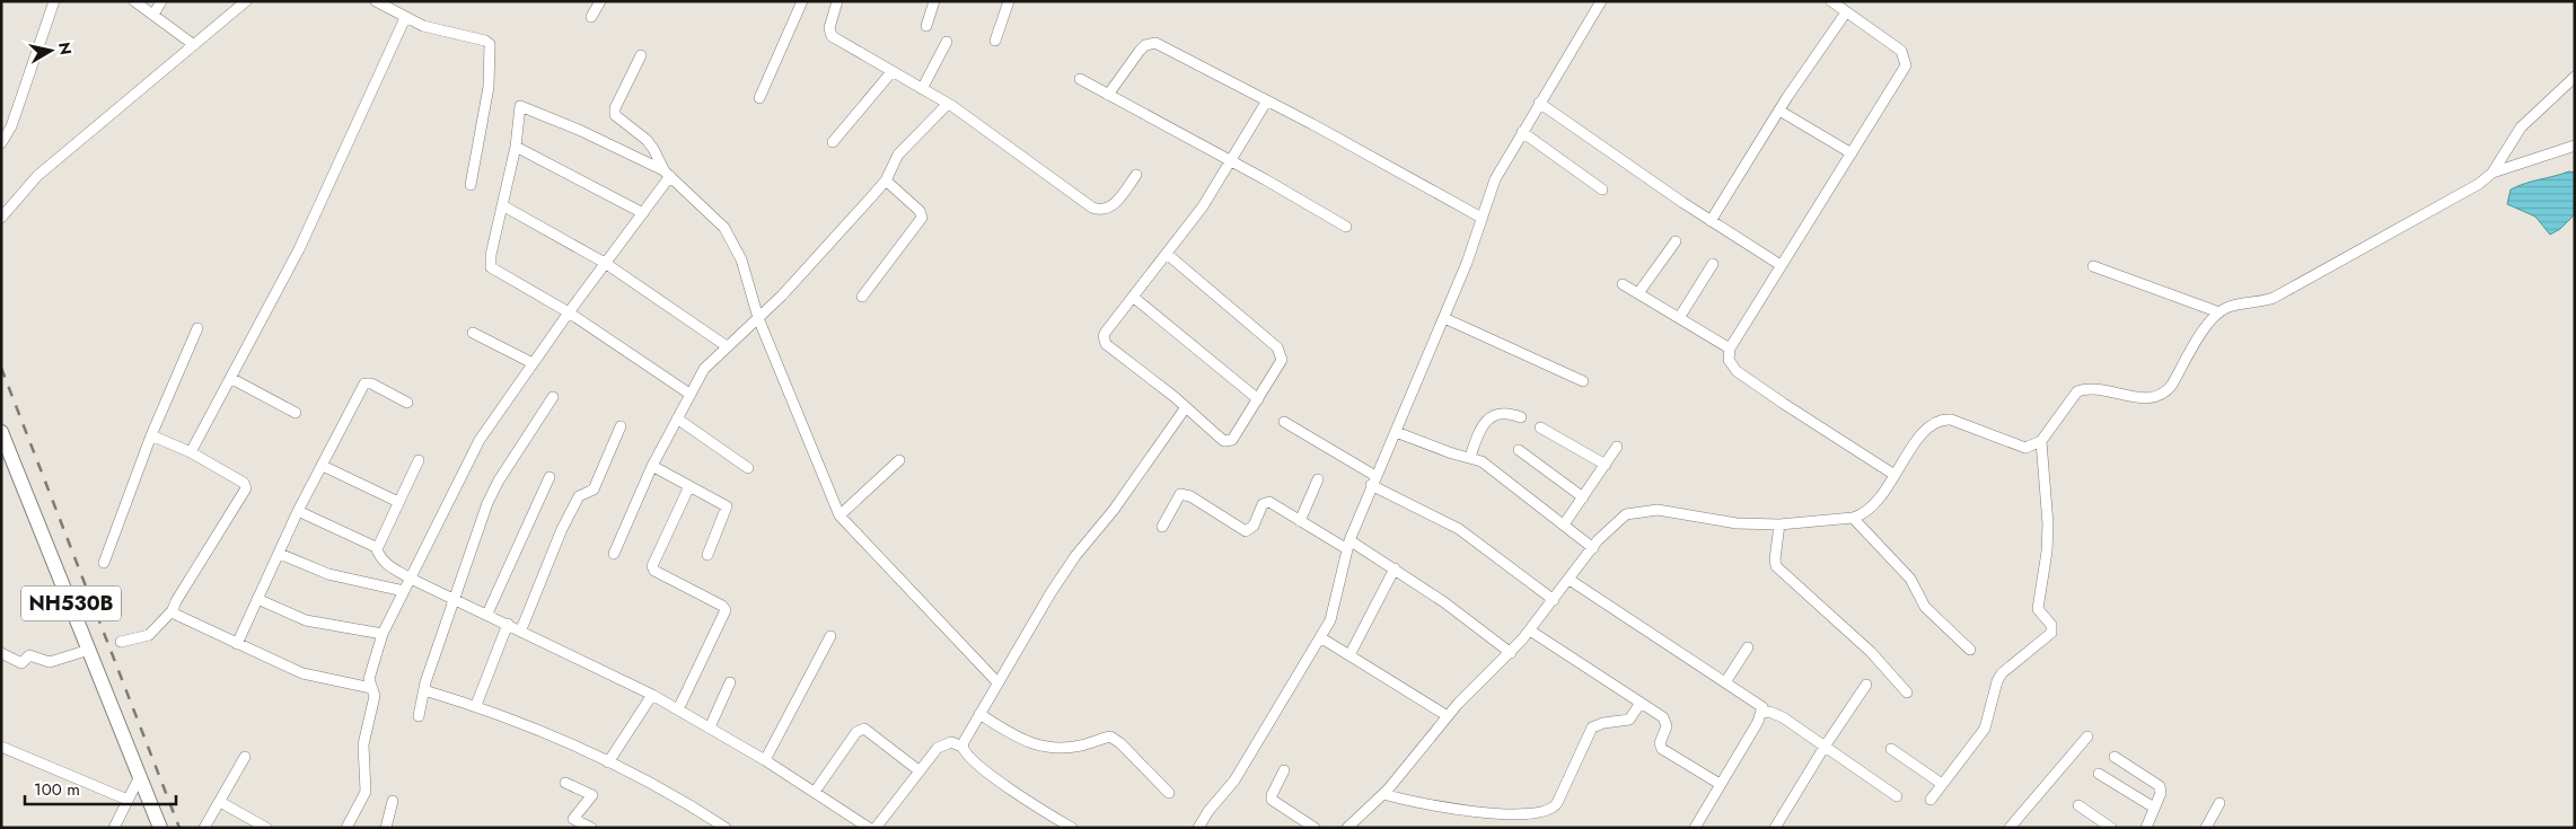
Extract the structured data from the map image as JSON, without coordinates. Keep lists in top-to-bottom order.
{
  "streets": {
    "highway": ["NH530B"]
  },
  "scale_bar": "100 m",
  "north": "right"
}
